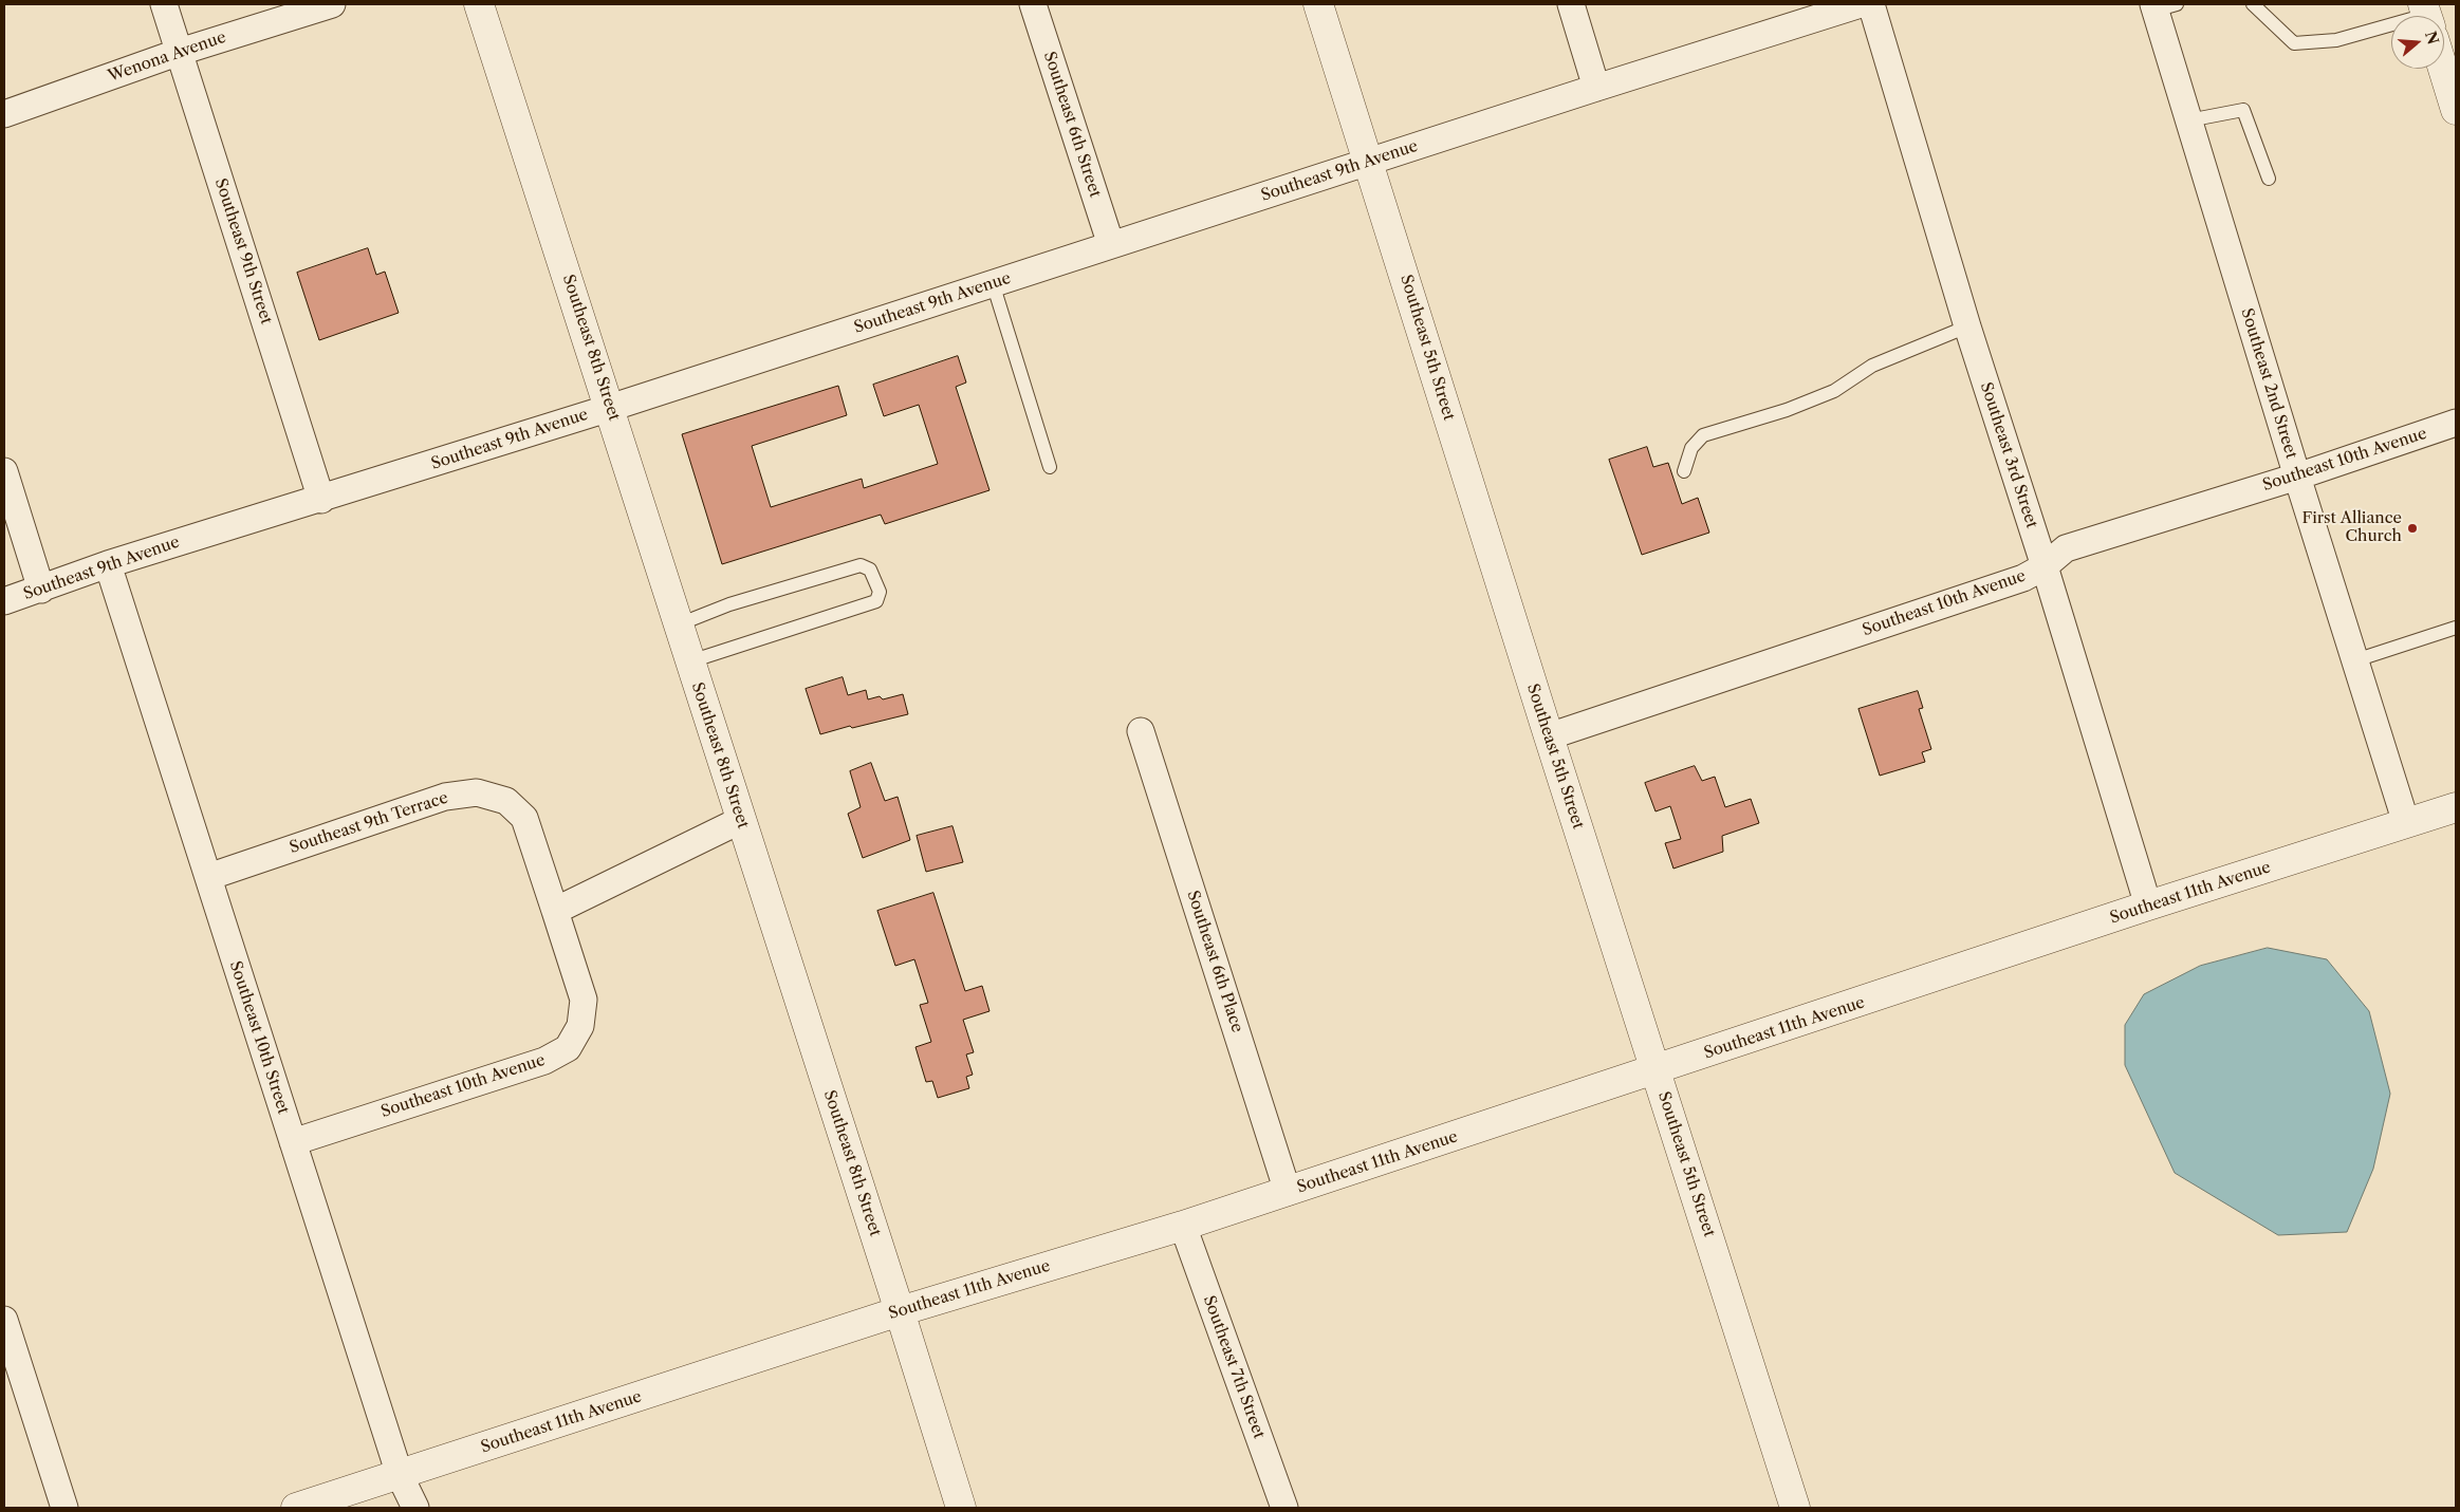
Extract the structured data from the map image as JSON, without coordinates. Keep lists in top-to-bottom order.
{
  "streets": {
    "street": [
      "Wenona Avenue",
      "Southeast 6th Street",
      "Southeast 9th Avenue",
      "Southeast 9th Street",
      "Southeast 8th Street",
      "Southeast 5th Street",
      "Southeast 2nd Street",
      "Southeast 3rd Street",
      "Southeast 10th Avenue",
      "Southeast 9th Terrace",
      "Southeast 11th Avenue",
      "Southeast 6th Place",
      "Southeast 10th Street",
      "Southeast 7th Street"
    ]
  },
  "crossings": [
    ["Wenona Avenue", "Southeast 9th Street"],
    ["Southeast 6th Street", "Southeast 9th Avenue"],
    ["Southeast 9th Avenue", "Southeast 9th Street"],
    ["Southeast 9th Avenue", "Southeast 8th Street"],
    ["Southeast 9th Avenue", "Southeast 5th Street"],
    ["Southeast 9th Avenue", "Southeast 10th Street"],
    ["Southeast 8th Street", "Southeast 11th Avenue"],
    ["Southeast 5th Street", "Southeast 10th Avenue"],
    ["Southeast 5th Street", "Southeast 11th Avenue"],
    ["Southeast 2nd Street", "Southeast 10th Avenue"],
    ["Southeast 2nd Street", "Southeast 11th Avenue"],
    ["Southeast 3rd Street", "Southeast 10th Avenue"],
    ["Southeast 3rd Street", "Southeast 11th Avenue"],
    ["Southeast 10th Avenue", "Southeast 9th Terrace"],
    ["Southeast 10th Avenue", "Southeast 10th Street"],
    ["Southeast 9th Terrace", "Southeast 10th Street"],
    ["Southeast 11th Avenue", "Southeast 6th Place"],
    ["Southeast 11th Avenue", "Southeast 10th Street"],
    ["Southeast 11th Avenue", "Southeast 7th Street"]
  ],
  "places": ["First Alliance Church"],
  "north": "right"
}
